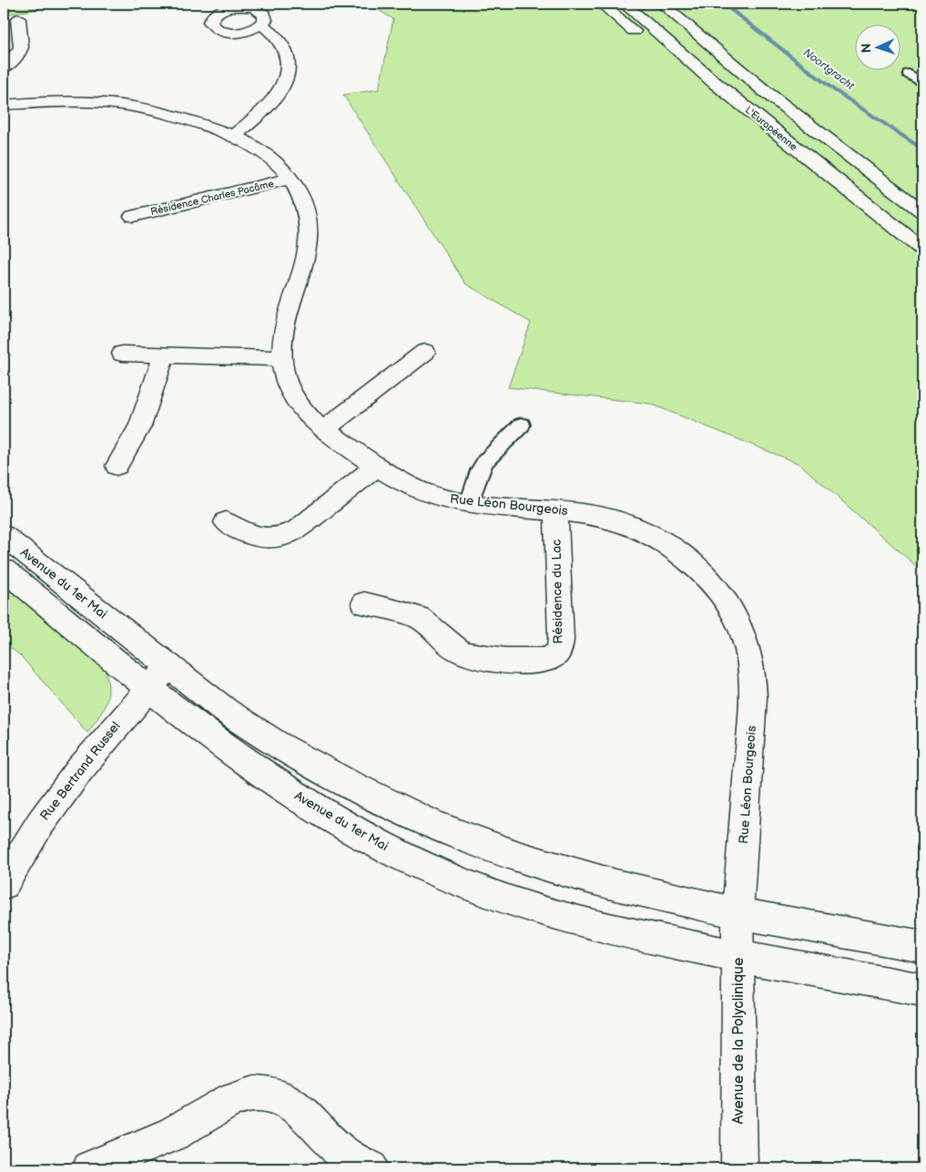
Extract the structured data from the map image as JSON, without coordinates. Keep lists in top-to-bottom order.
{
  "streets": {
    "main road": [
      "L'Européenne",
      "Résidence Charles Pacôme",
      "Rue Léon Bourgeois",
      "Avenue du 1er Mai",
      "Résidence du Lac",
      "Rue Bertrand Russel",
      "Avenue de la Polyclinique"
    ]
  },
  "crossings": [
    ["Résidence Charles Pacôme", "Rue Léon Bourgeois"],
    ["Rue Léon Bourgeois", "Avenue du 1er Mai"],
    ["Rue Léon Bourgeois", "Résidence du Lac"],
    ["Rue Léon Bourgeois", "Avenue de la Polyclinique"],
    ["Avenue du 1er Mai", "Rue Bertrand Russel"],
    ["Avenue du 1er Mai", "Avenue de la Polyclinique"]
  ],
  "water": ["Noortgracht"],
  "north": "left"
}
